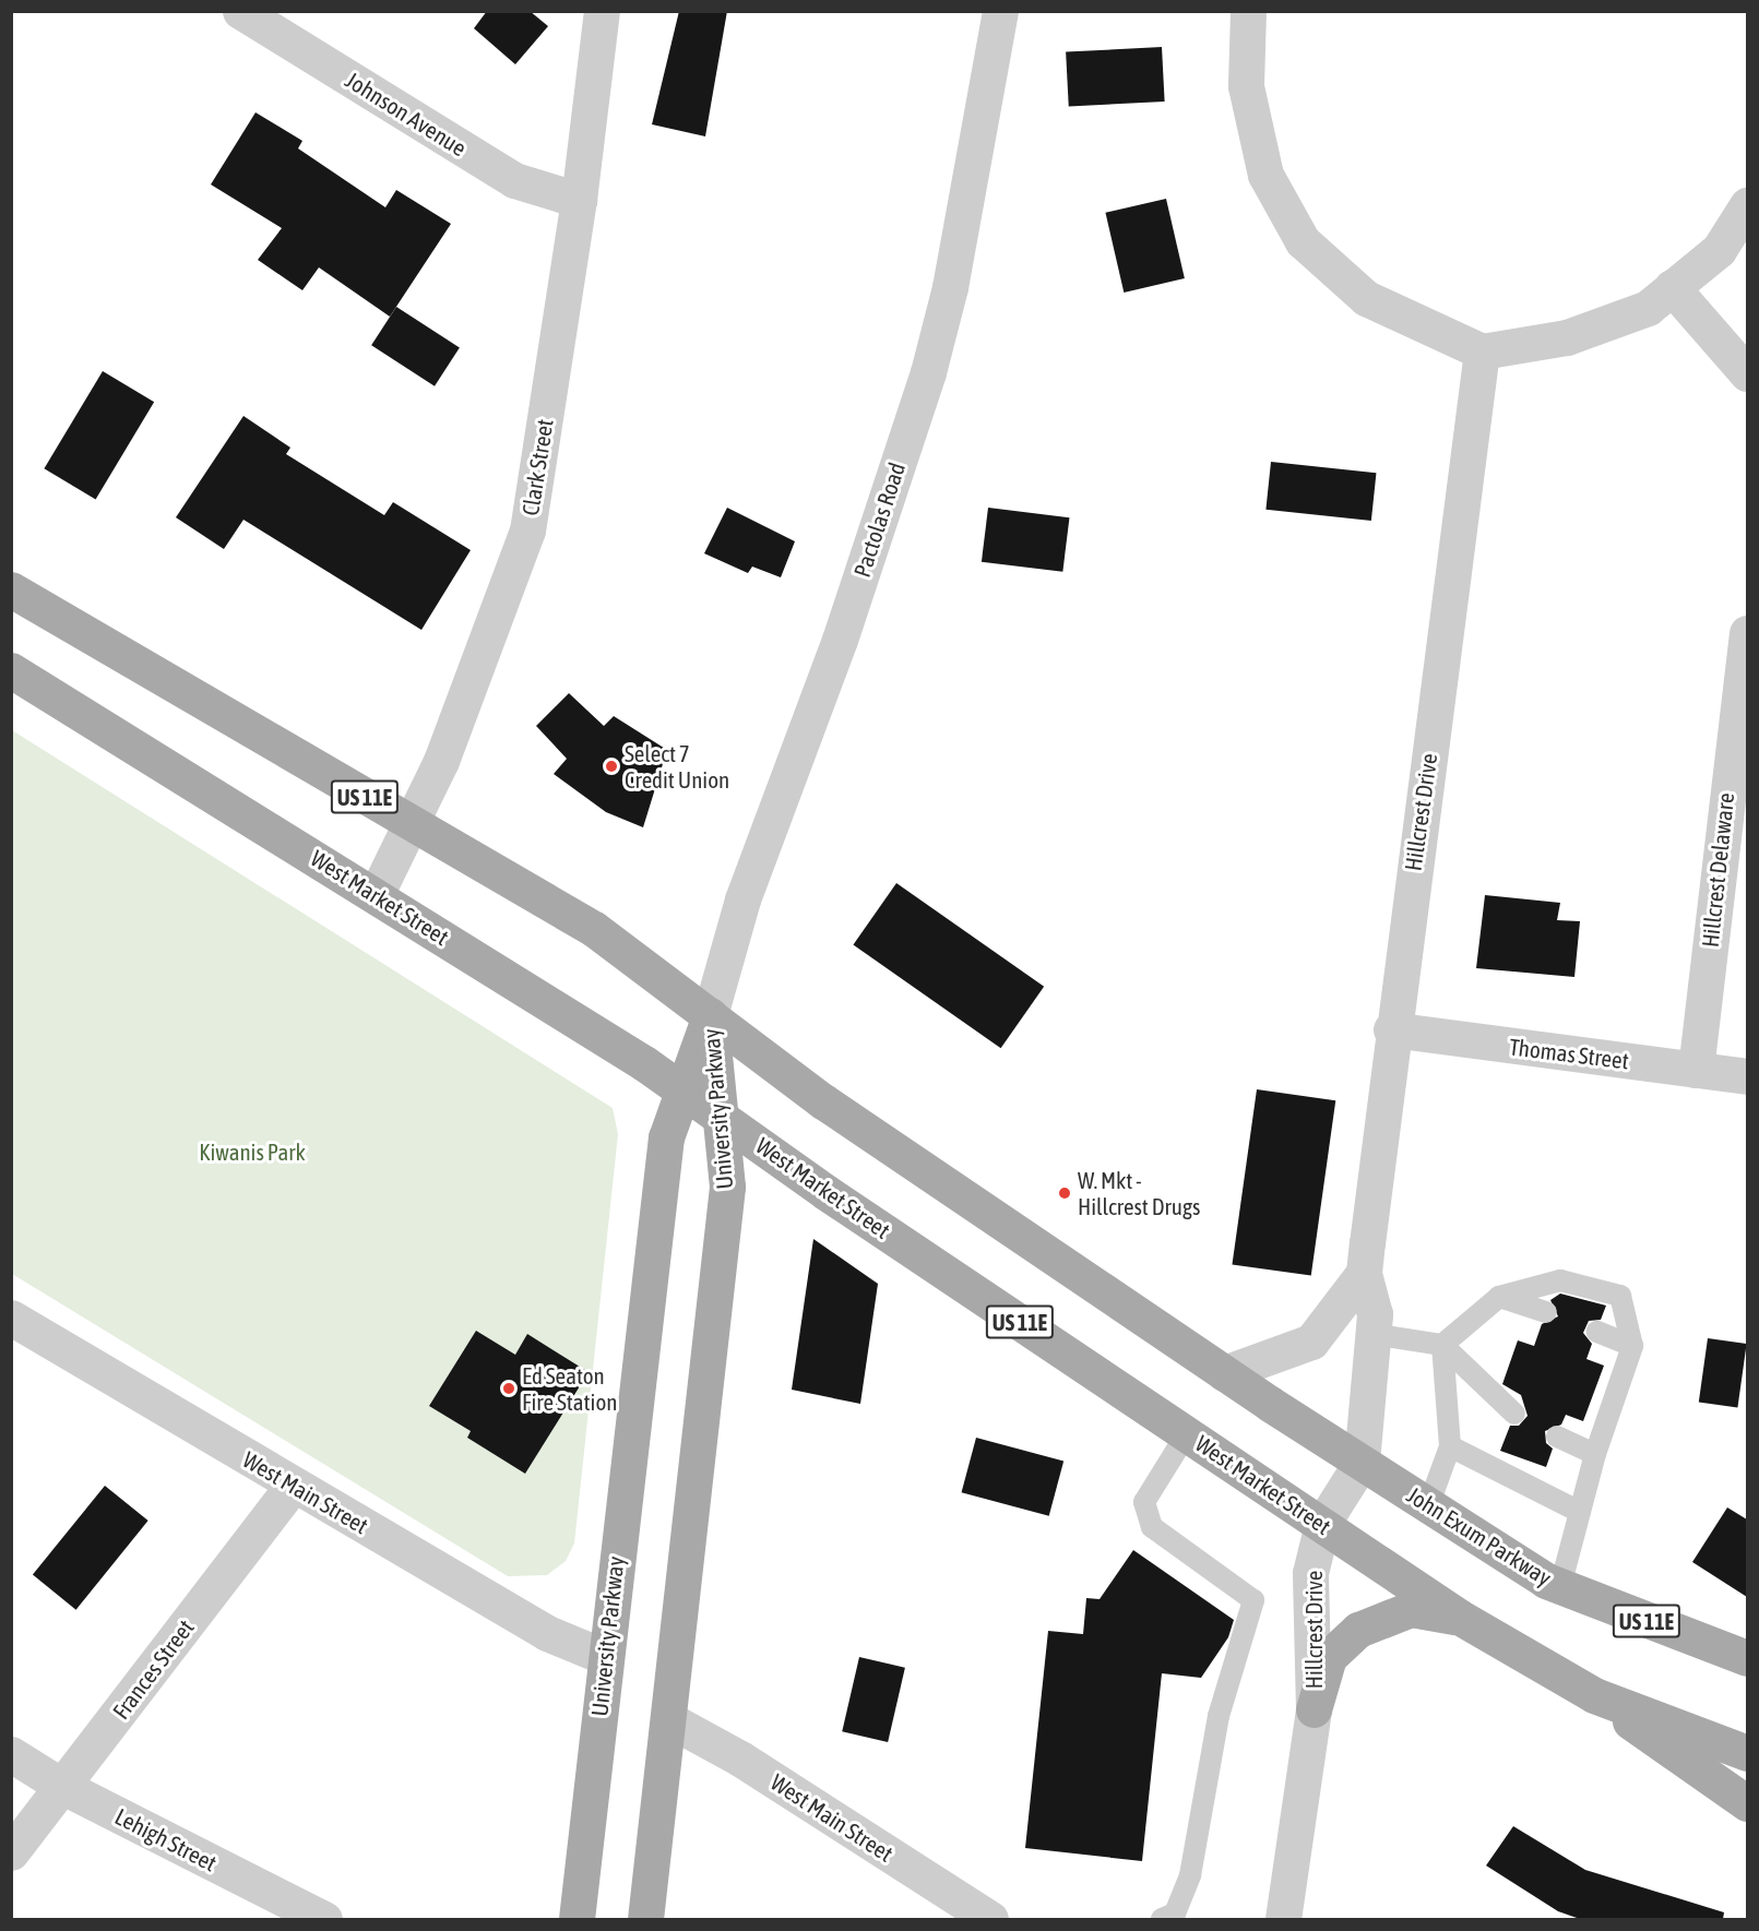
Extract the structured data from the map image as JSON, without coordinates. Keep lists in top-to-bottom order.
{
  "streets": {
    "main road": [
      "US 11E",
      "West Market Street",
      "University Parkway",
      "John Exum Parkway"
    ],
    "street": [
      "Johnson Avenue",
      "Clark Street",
      "Pactolas Road",
      "Hillcrest Drive",
      "Hillcrest Delaware",
      "Thomas Street",
      "West Main Street",
      "Frances Street",
      "Lehigh Street"
    ]
  },
  "crossings": [
    ["Johnson Avenue", "Clark Street"],
    ["Clark Street", "US 11E"],
    ["Clark Street", "West Market Street"],
    ["Pactolas Road", "US 11E"],
    ["Pactolas Road", "University Parkway"],
    ["US 11E", "Hillcrest Drive"],
    ["US 11E", "West Market Street"],
    ["US 11E", "University Parkway"],
    ["US 11E", "John Exum Parkway"],
    ["Hillcrest Drive", "West Market Street"],
    ["Hillcrest Drive", "Thomas Street"],
    ["Hillcrest Drive", "John Exum Parkway"],
    ["Hillcrest Delaware", "Thomas Street"],
    ["West Market Street", "University Parkway"],
    ["University Parkway", "West Main Street"],
    ["West Main Street", "Frances Street"],
    ["Frances Street", "Lehigh Street"]
  ],
  "parks": ["Kiwanis Park"],
  "places": ["Select 7 Credit Union", "W. Mkt - Hillcrest Drugs", "Ed Seaton Fire Station"]
}
